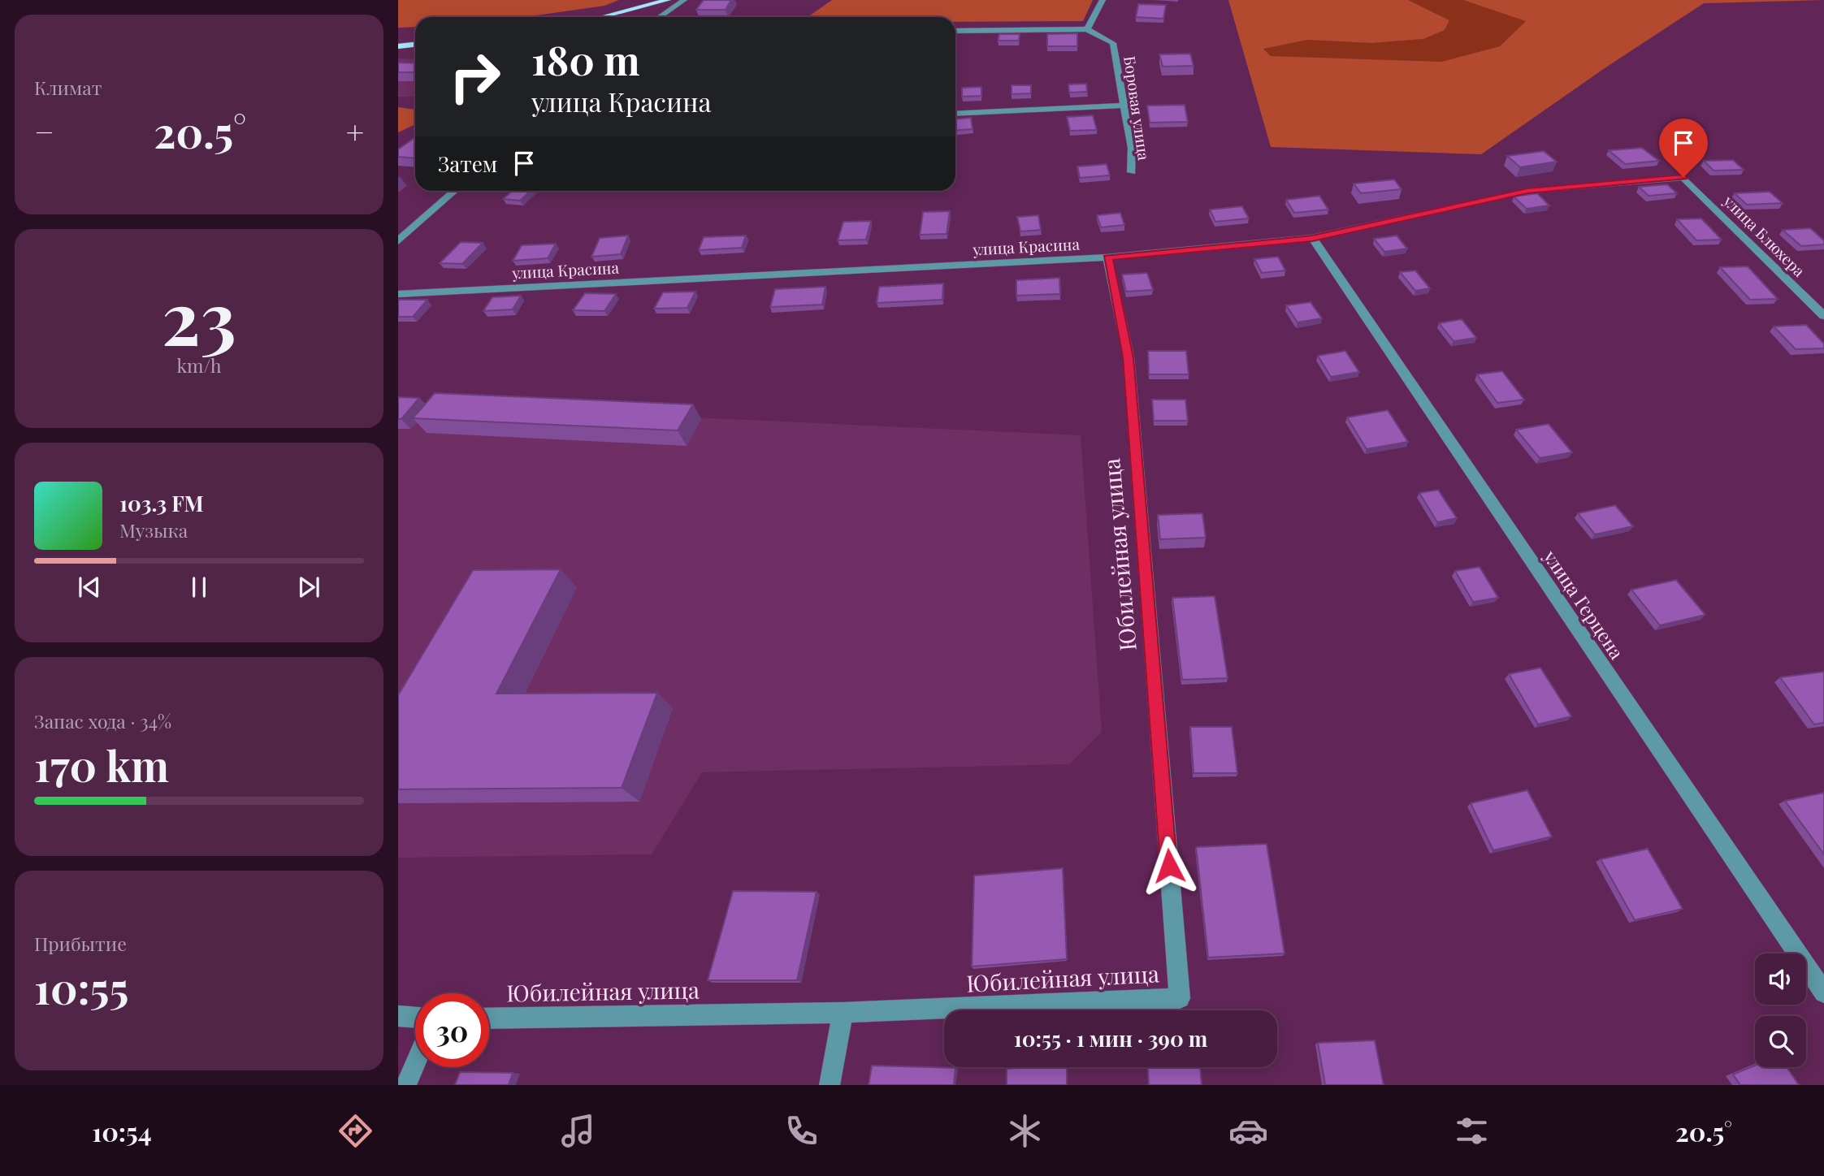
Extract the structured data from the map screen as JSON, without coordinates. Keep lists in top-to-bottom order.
{
  "streets": {
    "street": [
      "Боровая улица",
      "улица Блюхера",
      "улица Красина",
      "Юбилейная улица",
      "улица Герцена"
    ]
  },
  "crossings": [
    ["улица Блюхера", "улица Красина"],
    ["улица Красина", "Юбилейная улица"],
    ["улица Красина", "улица Герцена"]
  ],
  "page": {
    "tile": [
      "Климат",
      ["23", "km/h"],
      ["Запас хода · 34%", "170 km"],
      ["Прибытие", "10:55"]
    ],
    "turn": ["180 m", "улица Красина"],
    "heat": ["−", "20.5°", "+"],
    "then": "Затем",
    "song": ["103.3 FM", "Музыка"],
    "limit": "30",
    "trip": "10:55 · 1 мин · 390 m",
    "tabs": ["10:54", "20.5°"]
  }
}
